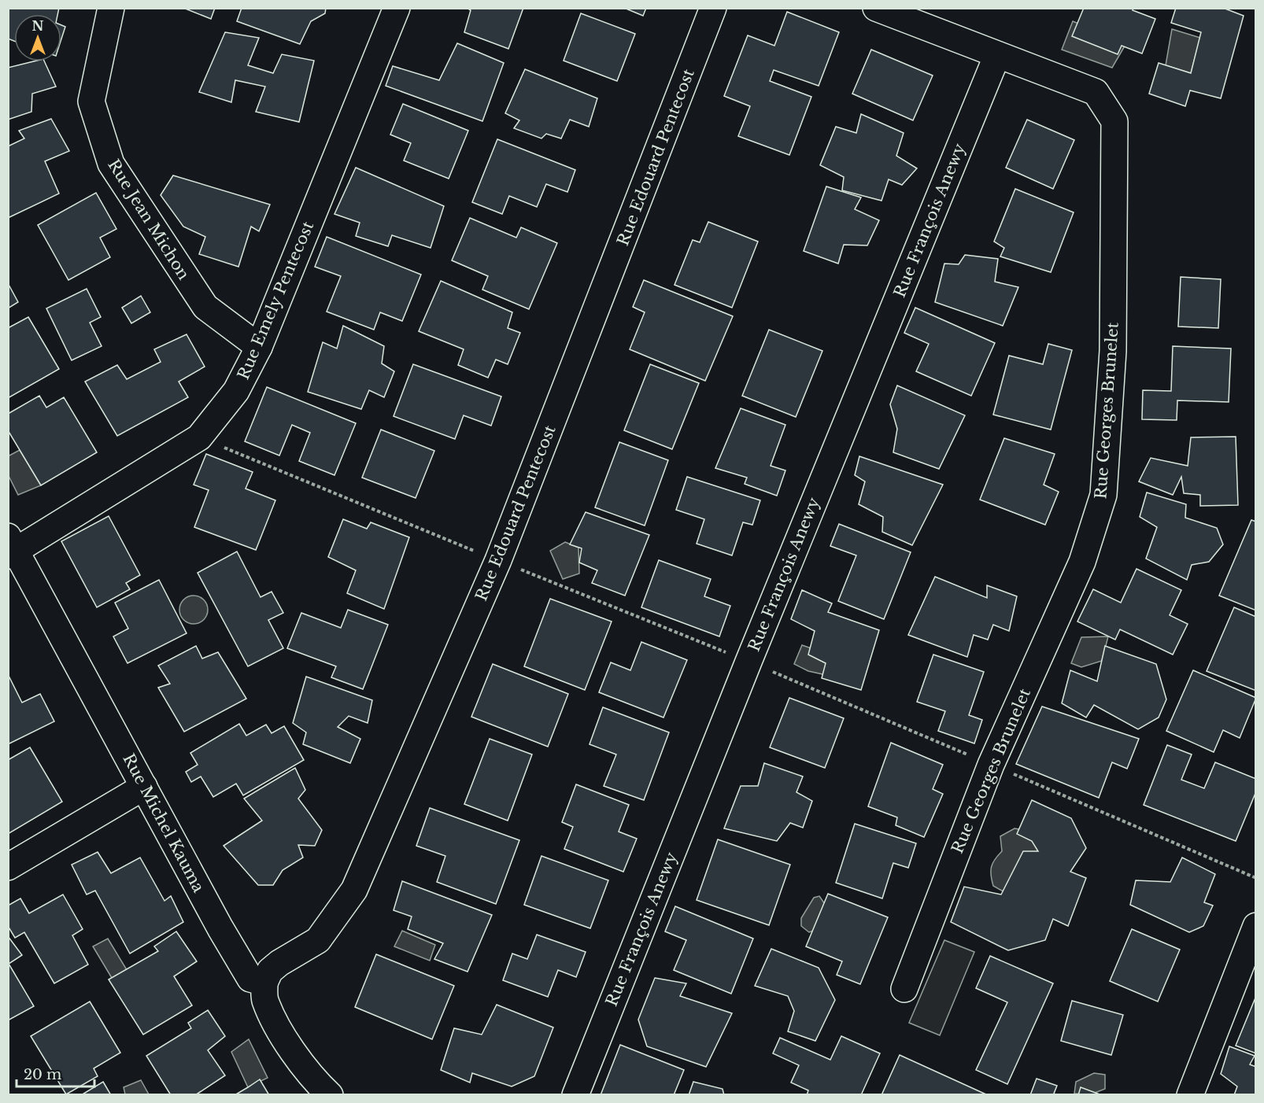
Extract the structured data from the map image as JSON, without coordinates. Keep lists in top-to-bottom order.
{
  "streets": {
    "street": [
      "Rue Edouard Pentecost",
      "Rue Jean Michon",
      "Rue François Anewy",
      "Rue Emely Pentecost",
      "Rue Georges Brunelet",
      "Rue Michel Kauma"
    ]
  },
  "crossings": [
    ["Rue Edouard Pentecost", "Rue Michel Kauma"],
    ["Rue Jean Michon", "Rue Emely Pentecost"],
    ["Rue François Anewy", "Rue Georges Brunelet"],
    ["Rue Emely Pentecost", "Rue Michel Kauma"]
  ],
  "scale_bar": "20 m",
  "north": "top"
}
